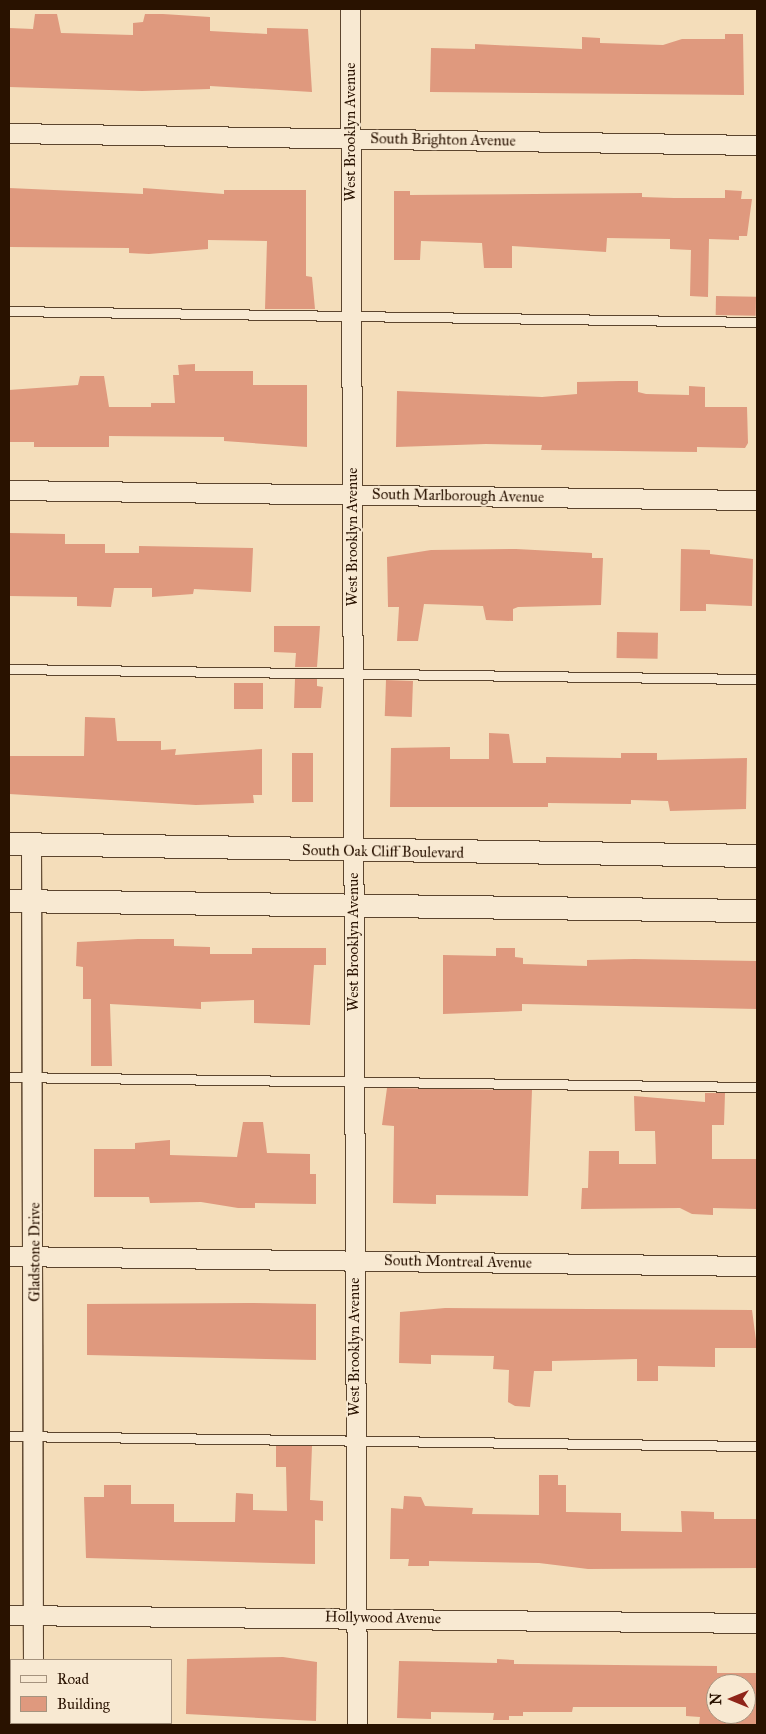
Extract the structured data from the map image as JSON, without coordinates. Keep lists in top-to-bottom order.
{
  "streets": {
    "street": [
      "West Brooklyn Avenue",
      "South Brighton Avenue",
      "South Marlborough Avenue",
      "South Oak Cliff Boulevard",
      "Gladstone Drive",
      "South Montreal Avenue",
      "Hollywood Avenue"
    ]
  },
  "crossings": [
    ["West Brooklyn Avenue", "South Brighton Avenue"],
    ["West Brooklyn Avenue", "South Marlborough Avenue"],
    ["West Brooklyn Avenue", "South Oak Cliff Boulevard"],
    ["West Brooklyn Avenue", "South Montreal Avenue"],
    ["West Brooklyn Avenue", "Hollywood Avenue"],
    ["South Oak Cliff Boulevard", "Gladstone Drive"],
    ["Gladstone Drive", "South Montreal Avenue"],
    ["Gladstone Drive", "Hollywood Avenue"]
  ],
  "legend": ["Road", "Building"],
  "north": "left"
}
